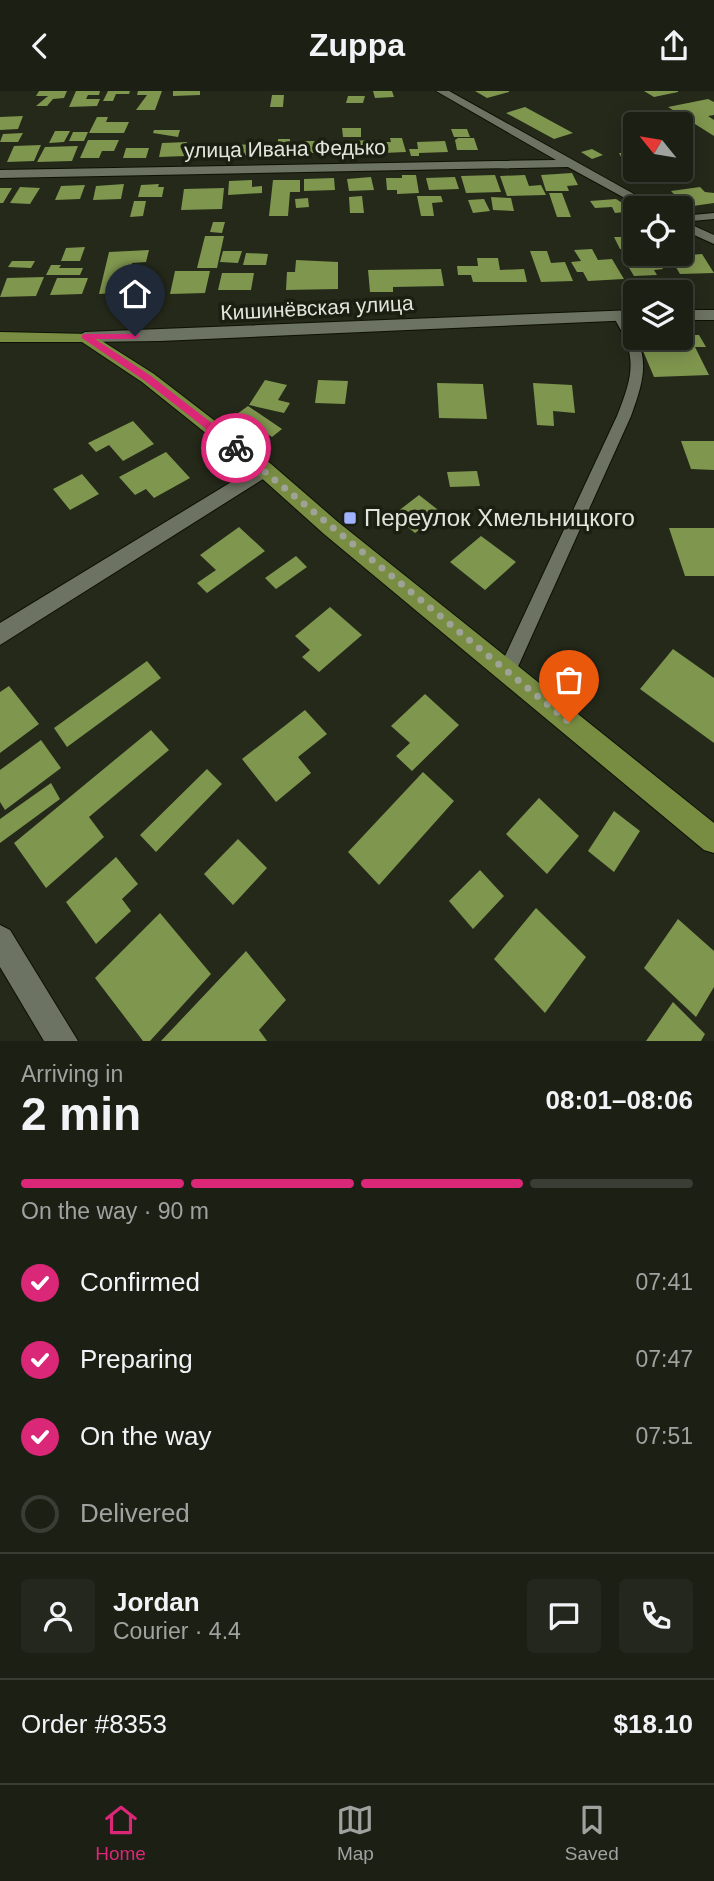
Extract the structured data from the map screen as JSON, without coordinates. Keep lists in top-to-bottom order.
{
  "streets": {
    "main road": ["Кишинёвская улица"],
    "street": ["улица Ивана Федько"]
  },
  "places": {
    "transit": ["Переулок Хмельницкого"]
  },
  "north": "top left",
  "page": {
    "header": "Zuppa",
    "heading": ["2 min", "Arriving in", "08:01–08:06"],
    "panel": [
      "Jordan",
      "Courier · 4.4",
      "Order #8353",
      "$18.10"
    ],
    "bar": "On the way · 90 m",
    "list": [
      ["Confirmed", "07:41"],
      ["Preparing", "07:47"],
      ["On the way", "07:51"],
      "Delivered"
    ],
    "tabs": ["Home", "Map", "Saved"]
  }
}
